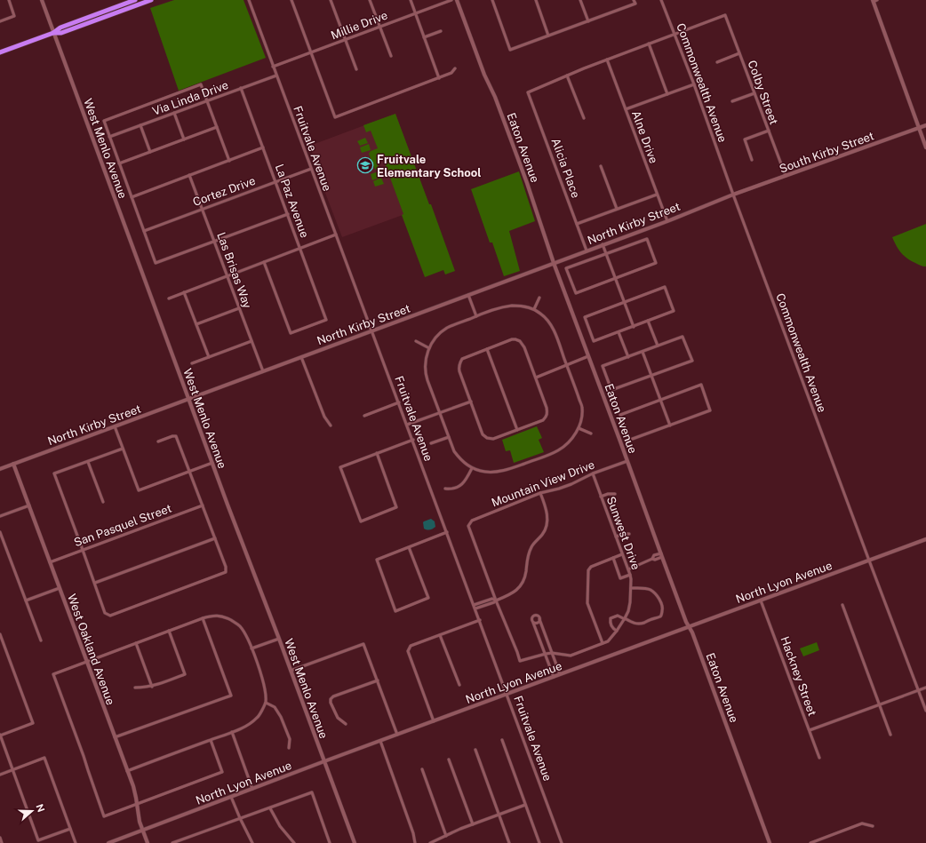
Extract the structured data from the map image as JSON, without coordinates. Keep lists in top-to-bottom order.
{
  "streets": {
    "street": [
      "Millie Drive",
      "Commonwealth Avenue",
      "Colby Street",
      "Via Linda Drive",
      "Alne Drive",
      "Eaton Avenue",
      "West Menlo Avenue",
      "Fruitvale Avenue",
      "South Kirby Street",
      "Alicia Place",
      "Cortez Drive",
      "La Paz Avenue",
      "North Kirby Street",
      "Las Brisas Way",
      "Mountain View Drive",
      "San Pasquel Street",
      "Sunwest Drive",
      "North Lyon Avenue",
      "West Oakland Avenue",
      "Hackney Street"
    ]
  },
  "crossings": [
    ["Millie Drive", "Fruitvale Avenue"],
    ["Commonwealth Avenue", "Colby Street"],
    ["Commonwealth Avenue", "South Kirby Street"],
    ["Commonwealth Avenue", "North Kirby Street"],
    ["Commonwealth Avenue", "North Lyon Avenue"],
    ["Colby Street", "South Kirby Street"],
    ["Via Linda Drive", "Fruitvale Avenue"],
    ["Via Linda Drive", "La Paz Avenue"],
    ["Alne Drive", "North Kirby Street"],
    ["Eaton Avenue", "North Kirby Street"],
    ["Eaton Avenue", "Mountain View Drive"],
    ["Eaton Avenue", "North Lyon Avenue"],
    ["West Menlo Avenue", "North Kirby Street"],
    ["West Menlo Avenue", "North Lyon Avenue"],
    ["Fruitvale Avenue", "Cortez Drive"],
    ["Fruitvale Avenue", "North Kirby Street"],
    ["Fruitvale Avenue", "North Lyon Avenue"],
    ["South Kirby Street", "North Kirby Street"],
    ["Alicia Place", "North Kirby Street"],
    ["Cortez Drive", "La Paz Avenue"],
    ["Cortez Drive", "Las Brisas Way"],
    ["North Kirby Street", "Las Brisas Way"],
    ["North Kirby Street", "West Oakland Avenue"],
    ["Mountain View Drive", "Sunwest Drive"],
    ["San Pasquel Street", "West Oakland Avenue"],
    ["North Lyon Avenue", "West Oakland Avenue"],
    ["North Lyon Avenue", "Hackney Street"]
  ],
  "places": {
    "school or university": ["Fruitvale Elementary School"]
  },
  "north": "right"
}
